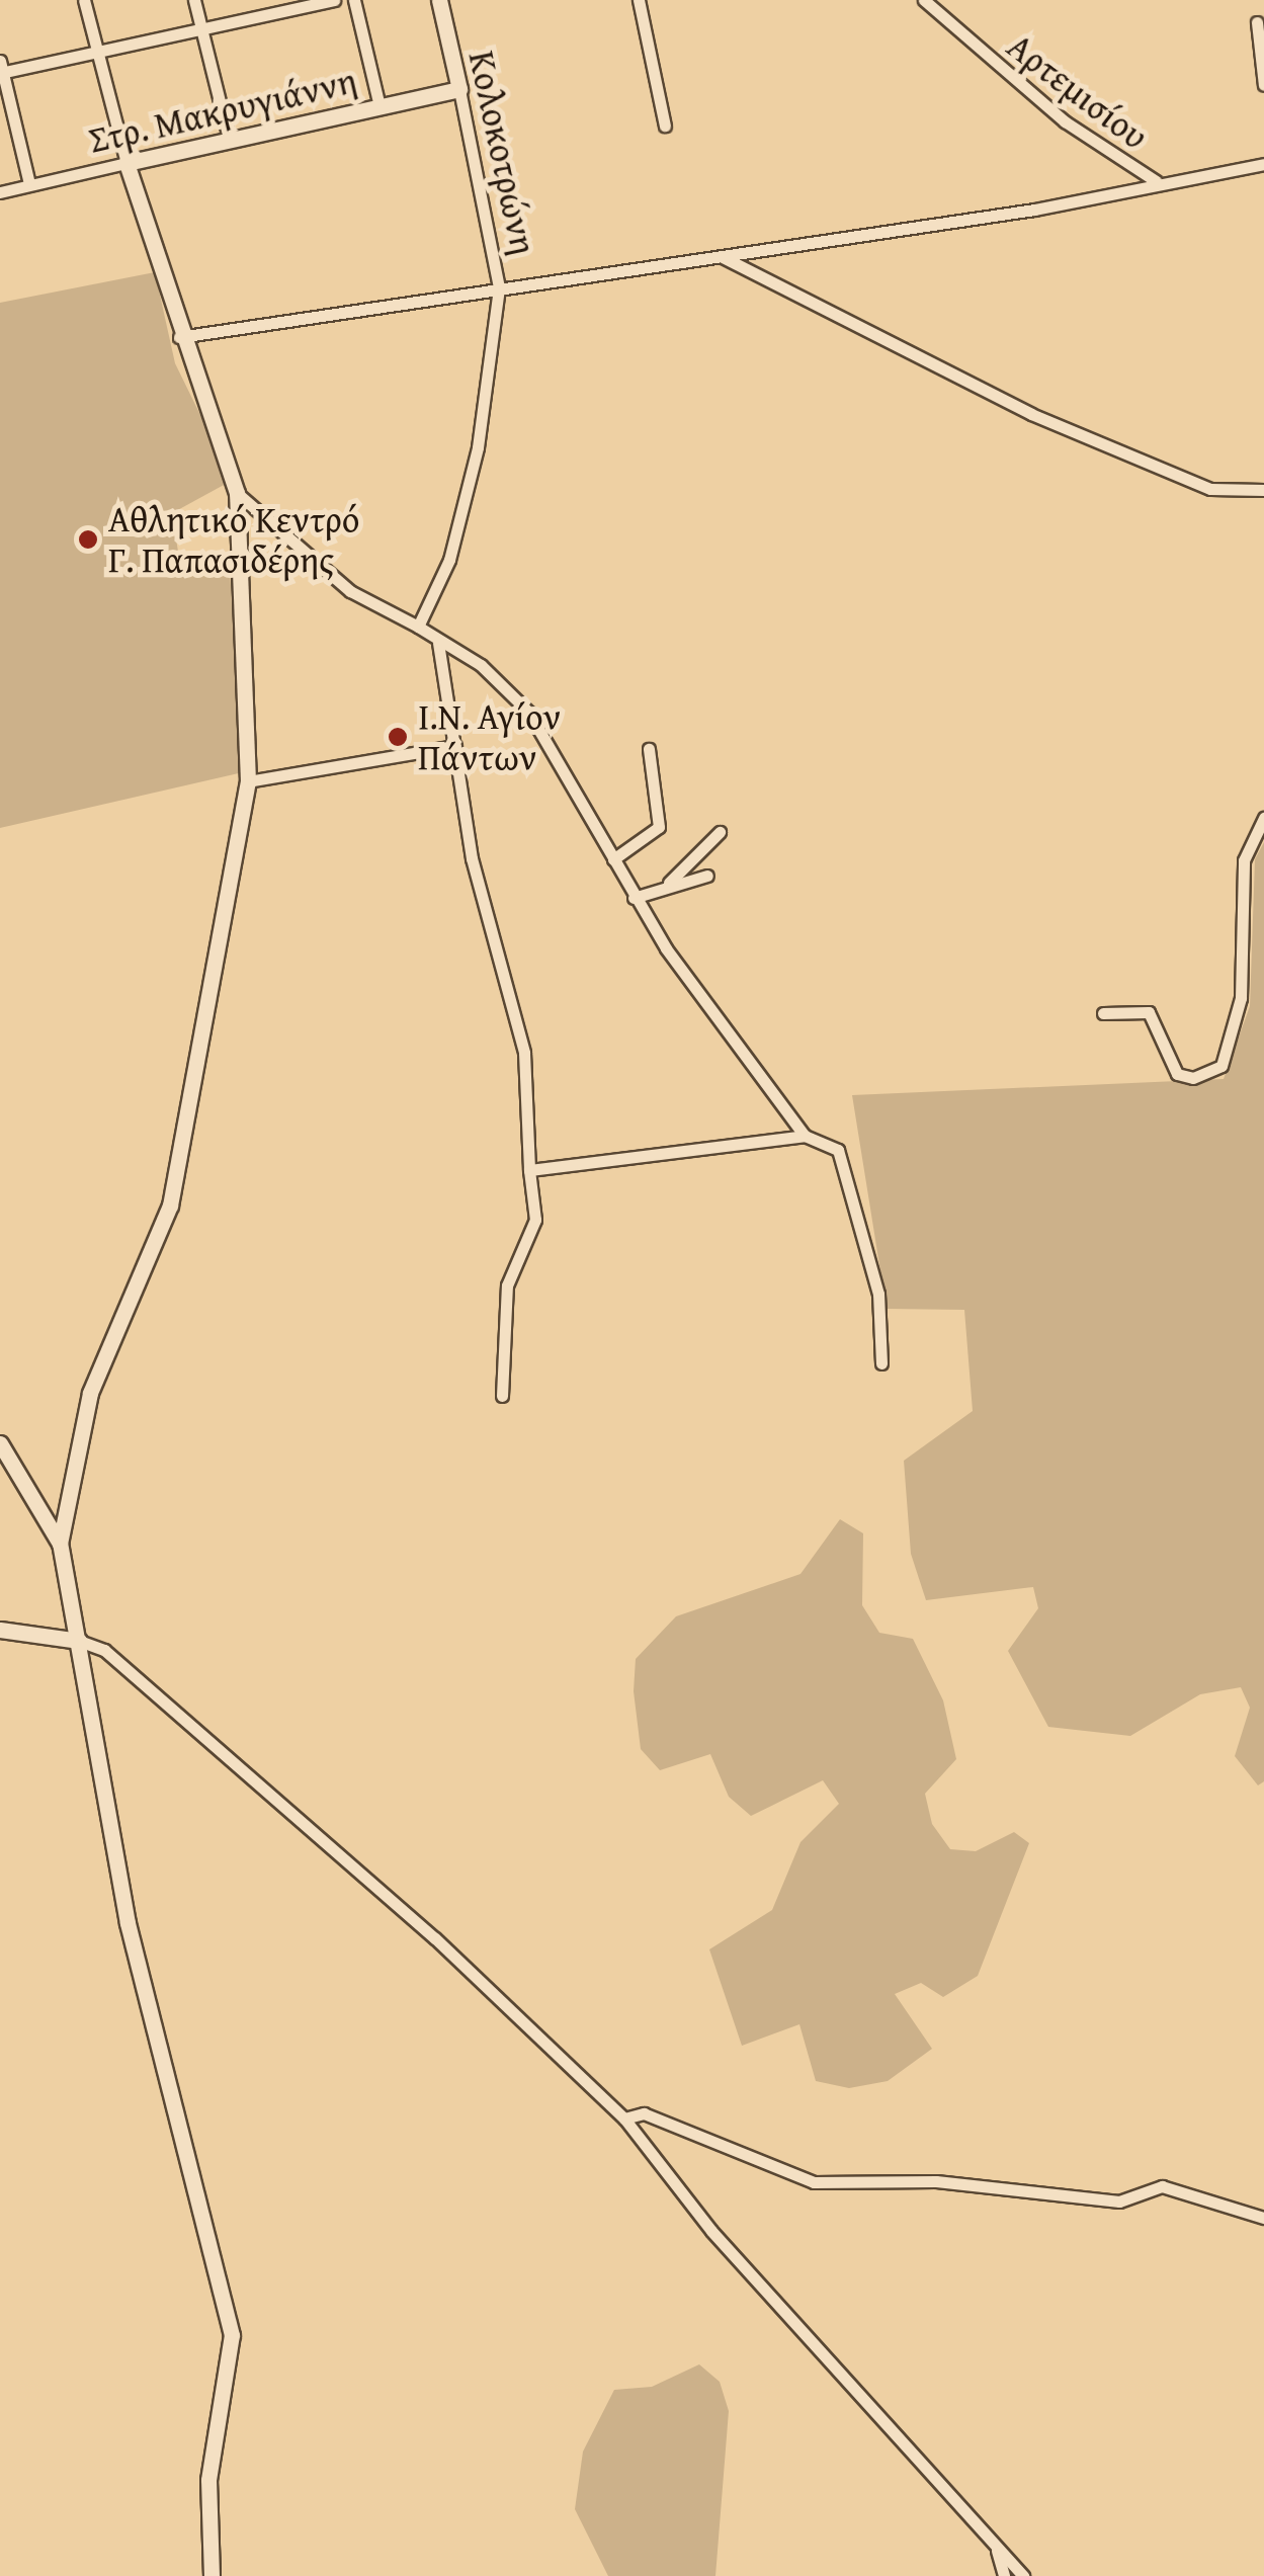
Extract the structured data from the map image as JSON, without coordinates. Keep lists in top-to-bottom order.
{
  "streets": {
    "street": ["Αρτεμισίου", "Στρ. Μακρυγιάννη", "Κολοκοτρώνη"]
  },
  "crossings": [
    ["Στρ. Μακρυγιάννη", "Κολοκοτρώνη"]
  ],
  "places": ["Αθλητικό Κεντρό Γ. Παπασιδέρης", "Ι.Ν. Αγίον Πάντων"]
}
